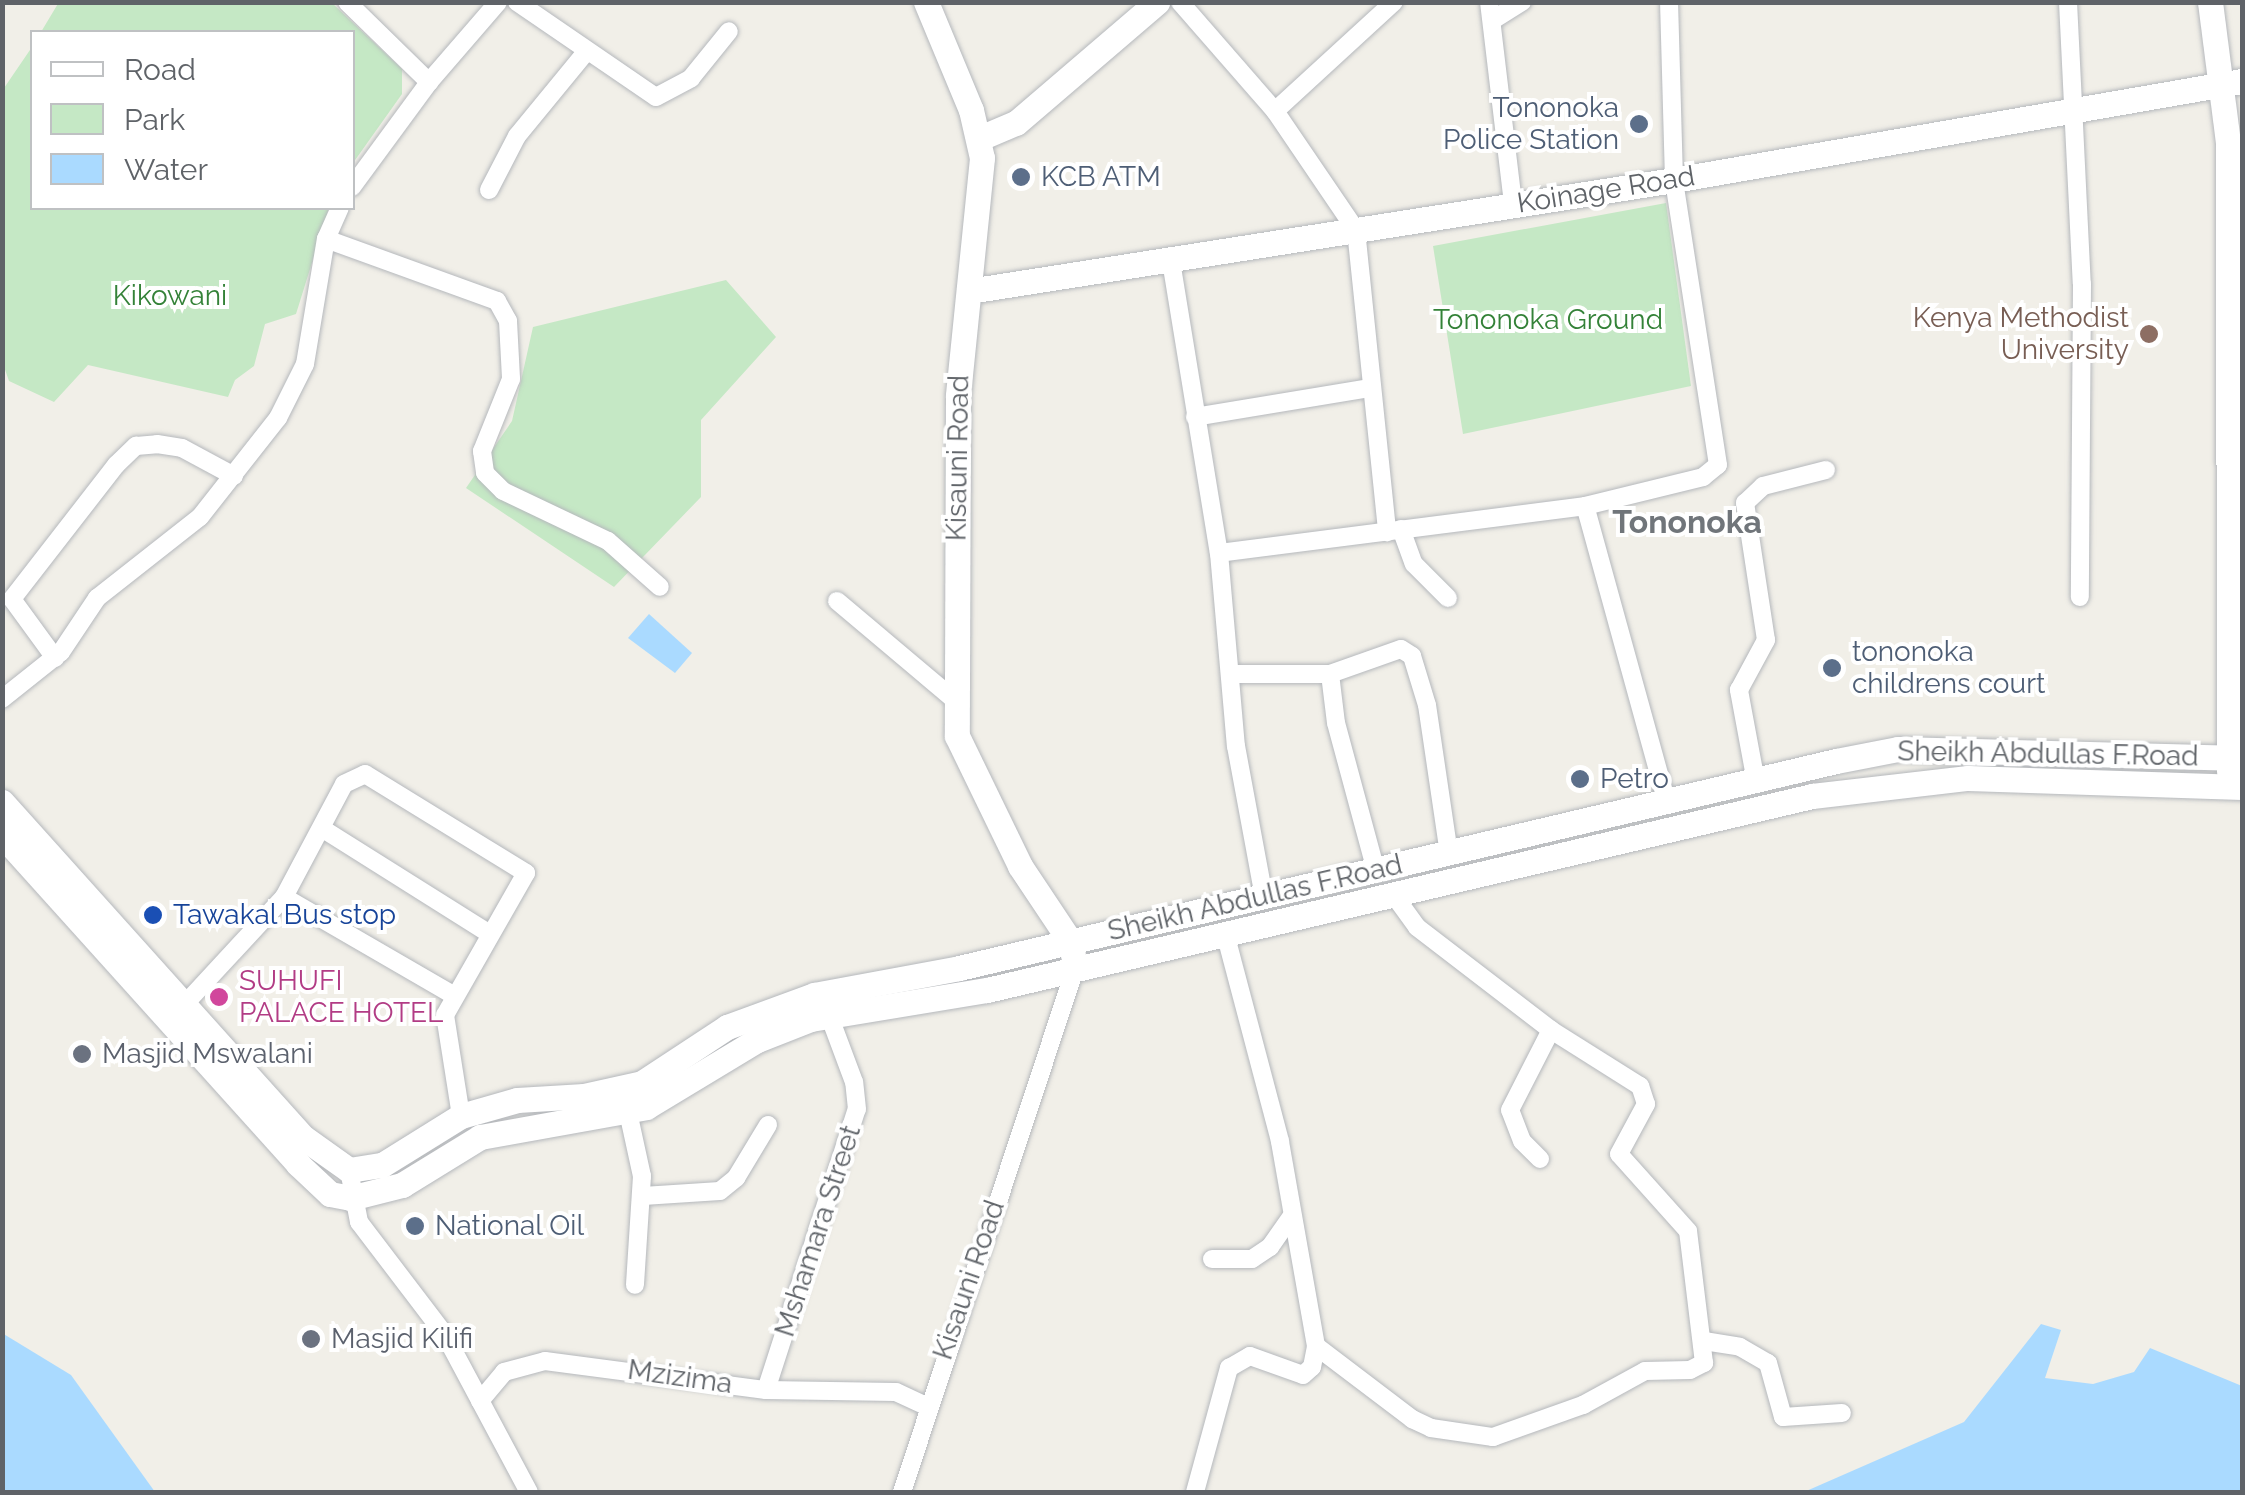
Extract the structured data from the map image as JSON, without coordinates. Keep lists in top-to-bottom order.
{
  "streets": {
    "main road": ["Koinage Road", "Kisauni Road", "Sheikh Abdullas F.Road"],
    "street": ["Mshamara Street", "Mzizima"]
  },
  "crossings": [
    ["Koinage Road", "Kisauni Road"],
    ["Kisauni Road", "Sheikh Abdullas F.Road"],
    ["Sheikh Abdullas F.Road", "Mshamara Street"],
    ["Mshamara Street", "Mzizima"]
  ],
  "districts": ["Tononoka"],
  "parks": ["Kikowani", "Tononoka Ground"],
  "places": [
    "Tononoka Police Station",
    "KCB ATM",
    "Kenya Methodist University",
    "tononoka childrens court",
    "Petro",
    "Tawakal Bus stop",
    "SUHUFI PALACE HOTEL",
    "Masjid Mswalani",
    "National Oil",
    "Masjid Kilifi"
  ],
  "legend": ["Road", "Park", "Water"]
}
